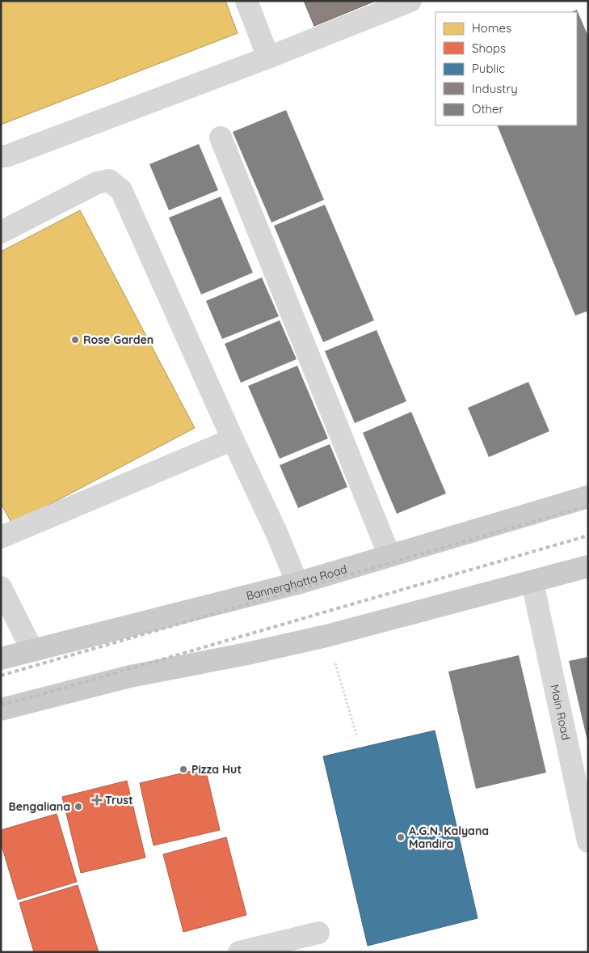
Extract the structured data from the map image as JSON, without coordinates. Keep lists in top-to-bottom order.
{
  "streets": {
    "main road": ["Bannerghatta Road"],
    "street": ["Main Road"]
  },
  "places": {
    "other": [
      "Rose Garden",
      "Pizza Hut",
      "Bengaliana",
      "A.G.N. Kalyana Mandira"
    ],
    "health": ["Trust"]
  },
  "legend": [
    "Homes",
    "Shops",
    "Public",
    "Industry",
    "Other"
  ]
}
